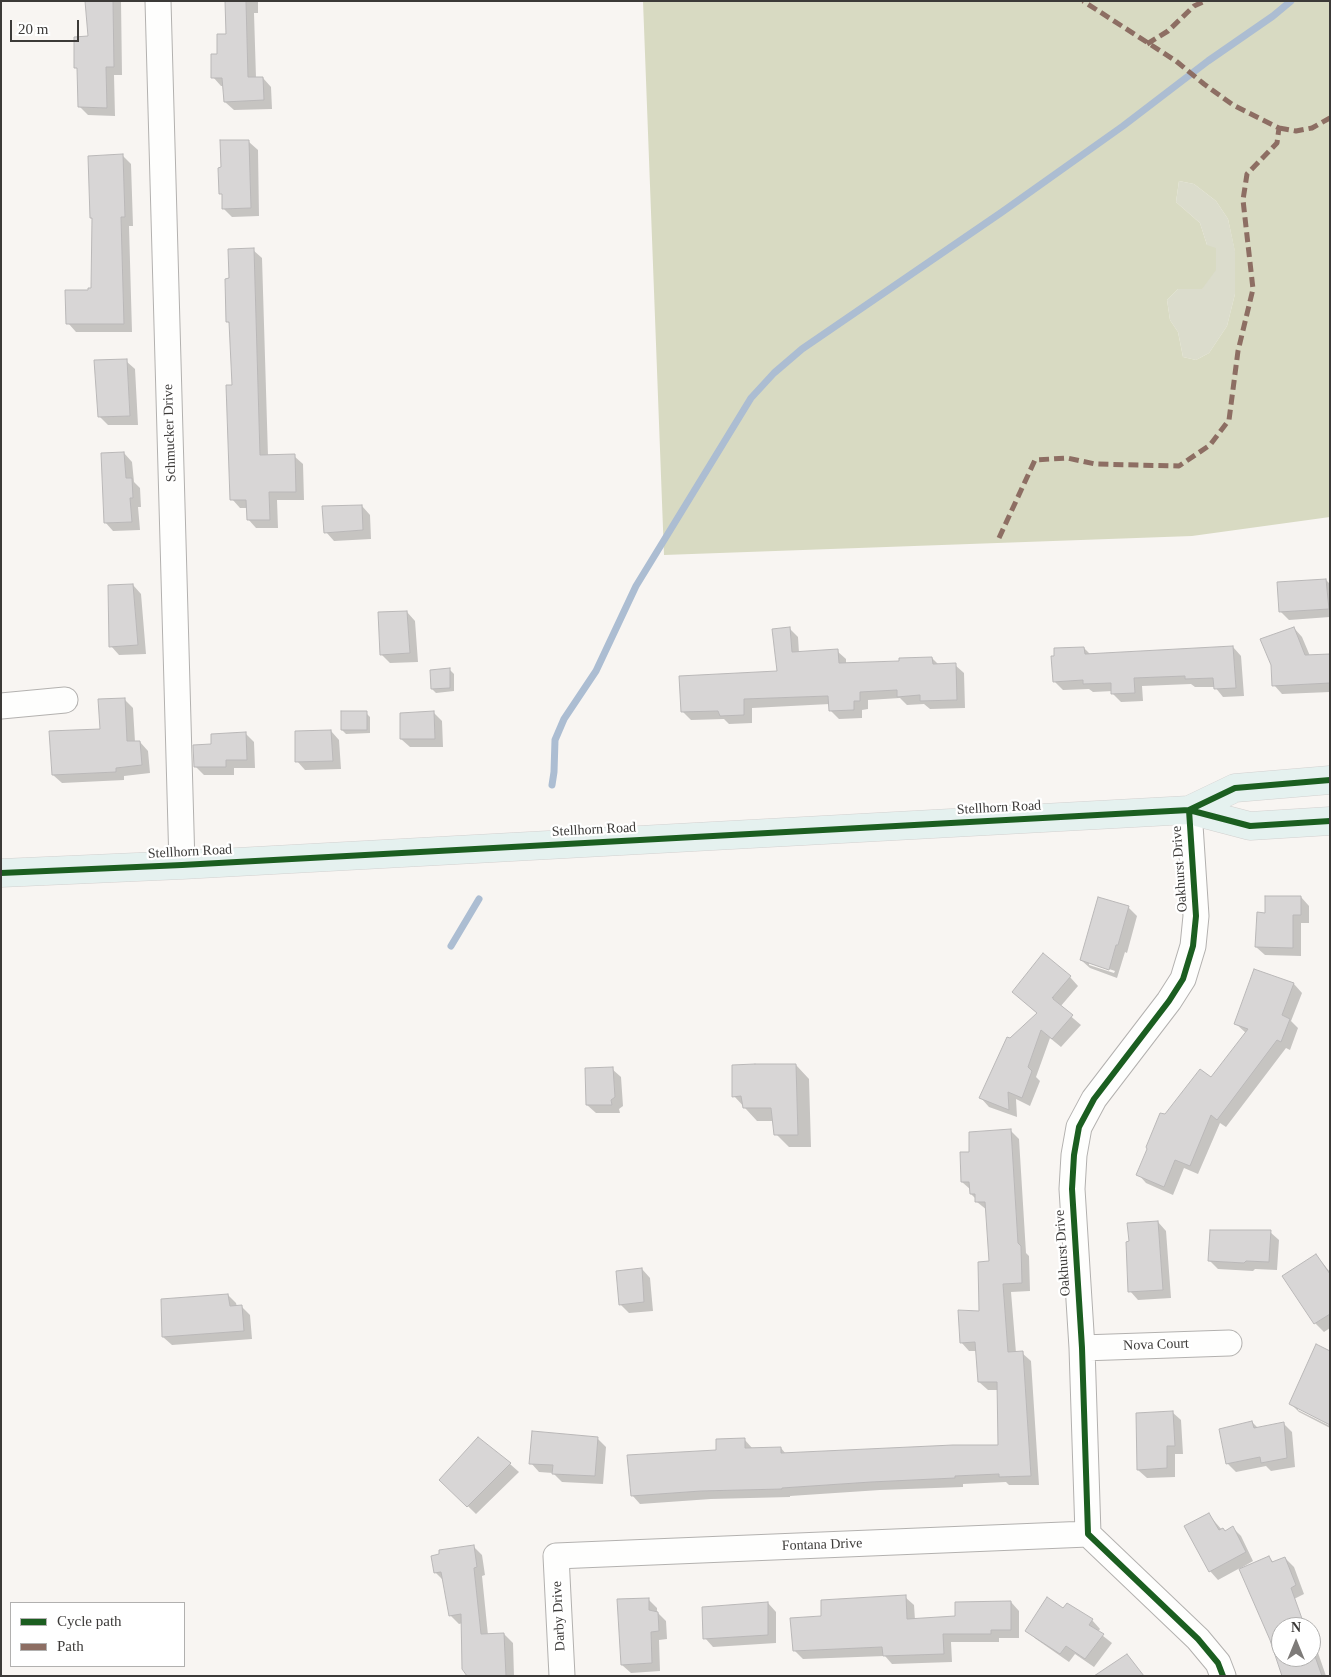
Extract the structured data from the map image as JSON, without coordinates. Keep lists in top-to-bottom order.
{
  "streets": {
    "main road": ["Stellhorn Road"],
    "street": [
      "Schmucker Drive",
      "Oakhurst Drive",
      "Nova Court",
      "Fontana Drive",
      "Darby Drive"
    ]
  },
  "crossings": [
    ["Schmucker Drive", "Stellhorn Road"],
    ["Stellhorn Road", "Oakhurst Drive"],
    ["Oakhurst Drive", "Nova Court"],
    ["Oakhurst Drive", "Fontana Drive"],
    ["Fontana Drive", "Darby Drive"]
  ],
  "legend": ["Cycle path", "Path"],
  "scale_bar": "20 m",
  "north": "top"
}
